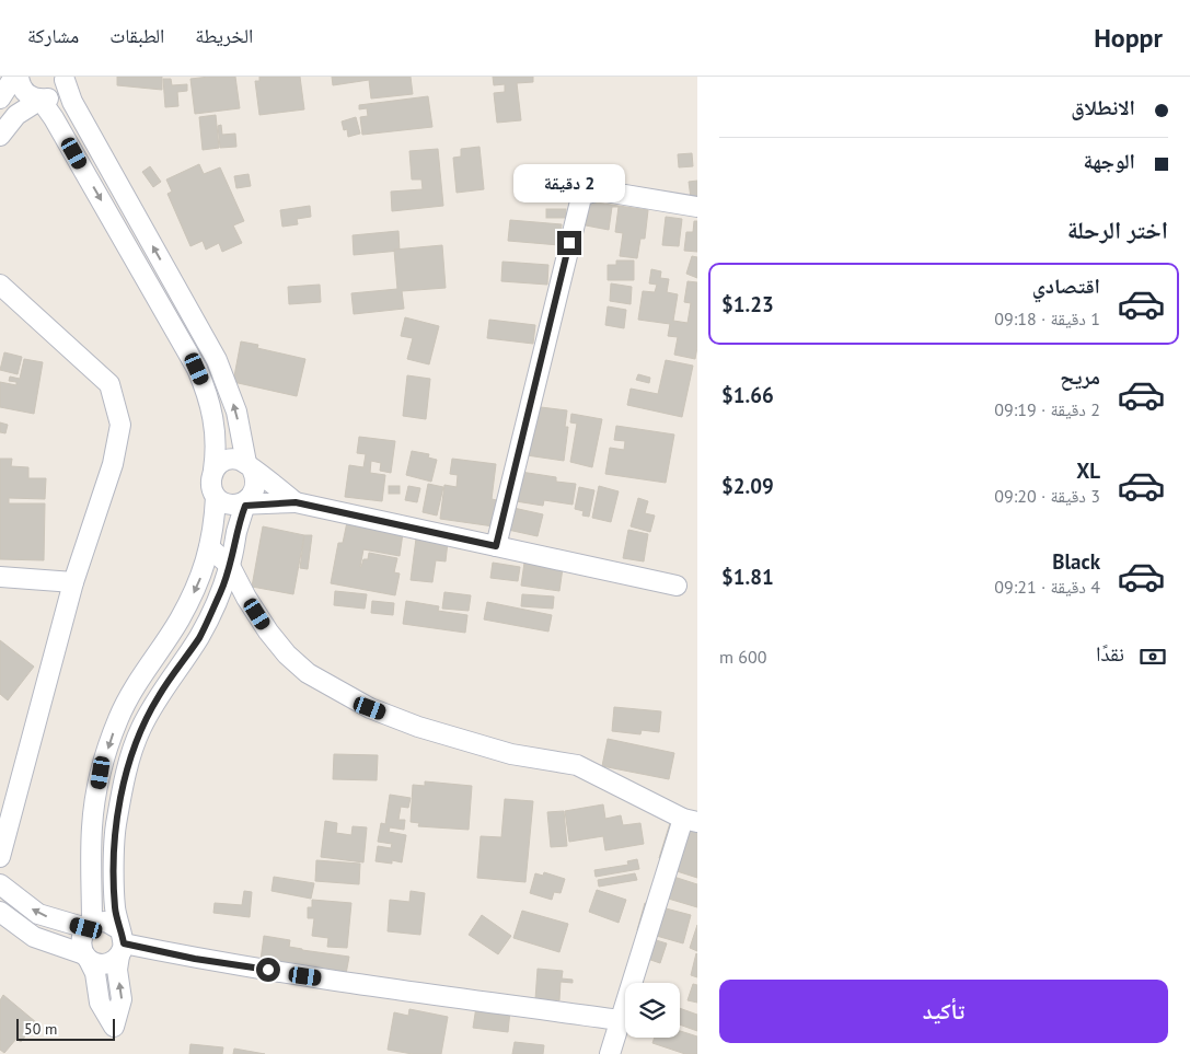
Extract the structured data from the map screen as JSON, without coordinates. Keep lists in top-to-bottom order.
{
  "scale_bar": "50 m",
  "page": {
    "header": "Hoppr",
    "nav": ["الخريطة", "الطبقات", "مشاركة"],
    "banner": ["الانطلاق", "الوجهة"],
    "bubble": "2 دقيقة",
    "heading": "اختر الرحلة",
    "list": [
      {
        "name": "اقتصادي",
        "note": "1 دقيقة · 09:18",
        "value": "$1.23"
      },
      {
        "name": "مريح",
        "note": "2 دقيقة · 09:19",
        "value": "$1.66"
      },
      {
        "name": "XL",
        "note": "3 دقيقة · 09:20",
        "value": "$2.09"
      },
      {
        "name": "Black",
        "note": "4 دقيقة · 09:21",
        "value": "$1.81"
      }
    ],
    "pay": ["نقدًا", "600 m"],
    "buttons": "تأكيد",
    "scale": "50 m"
  }
}
